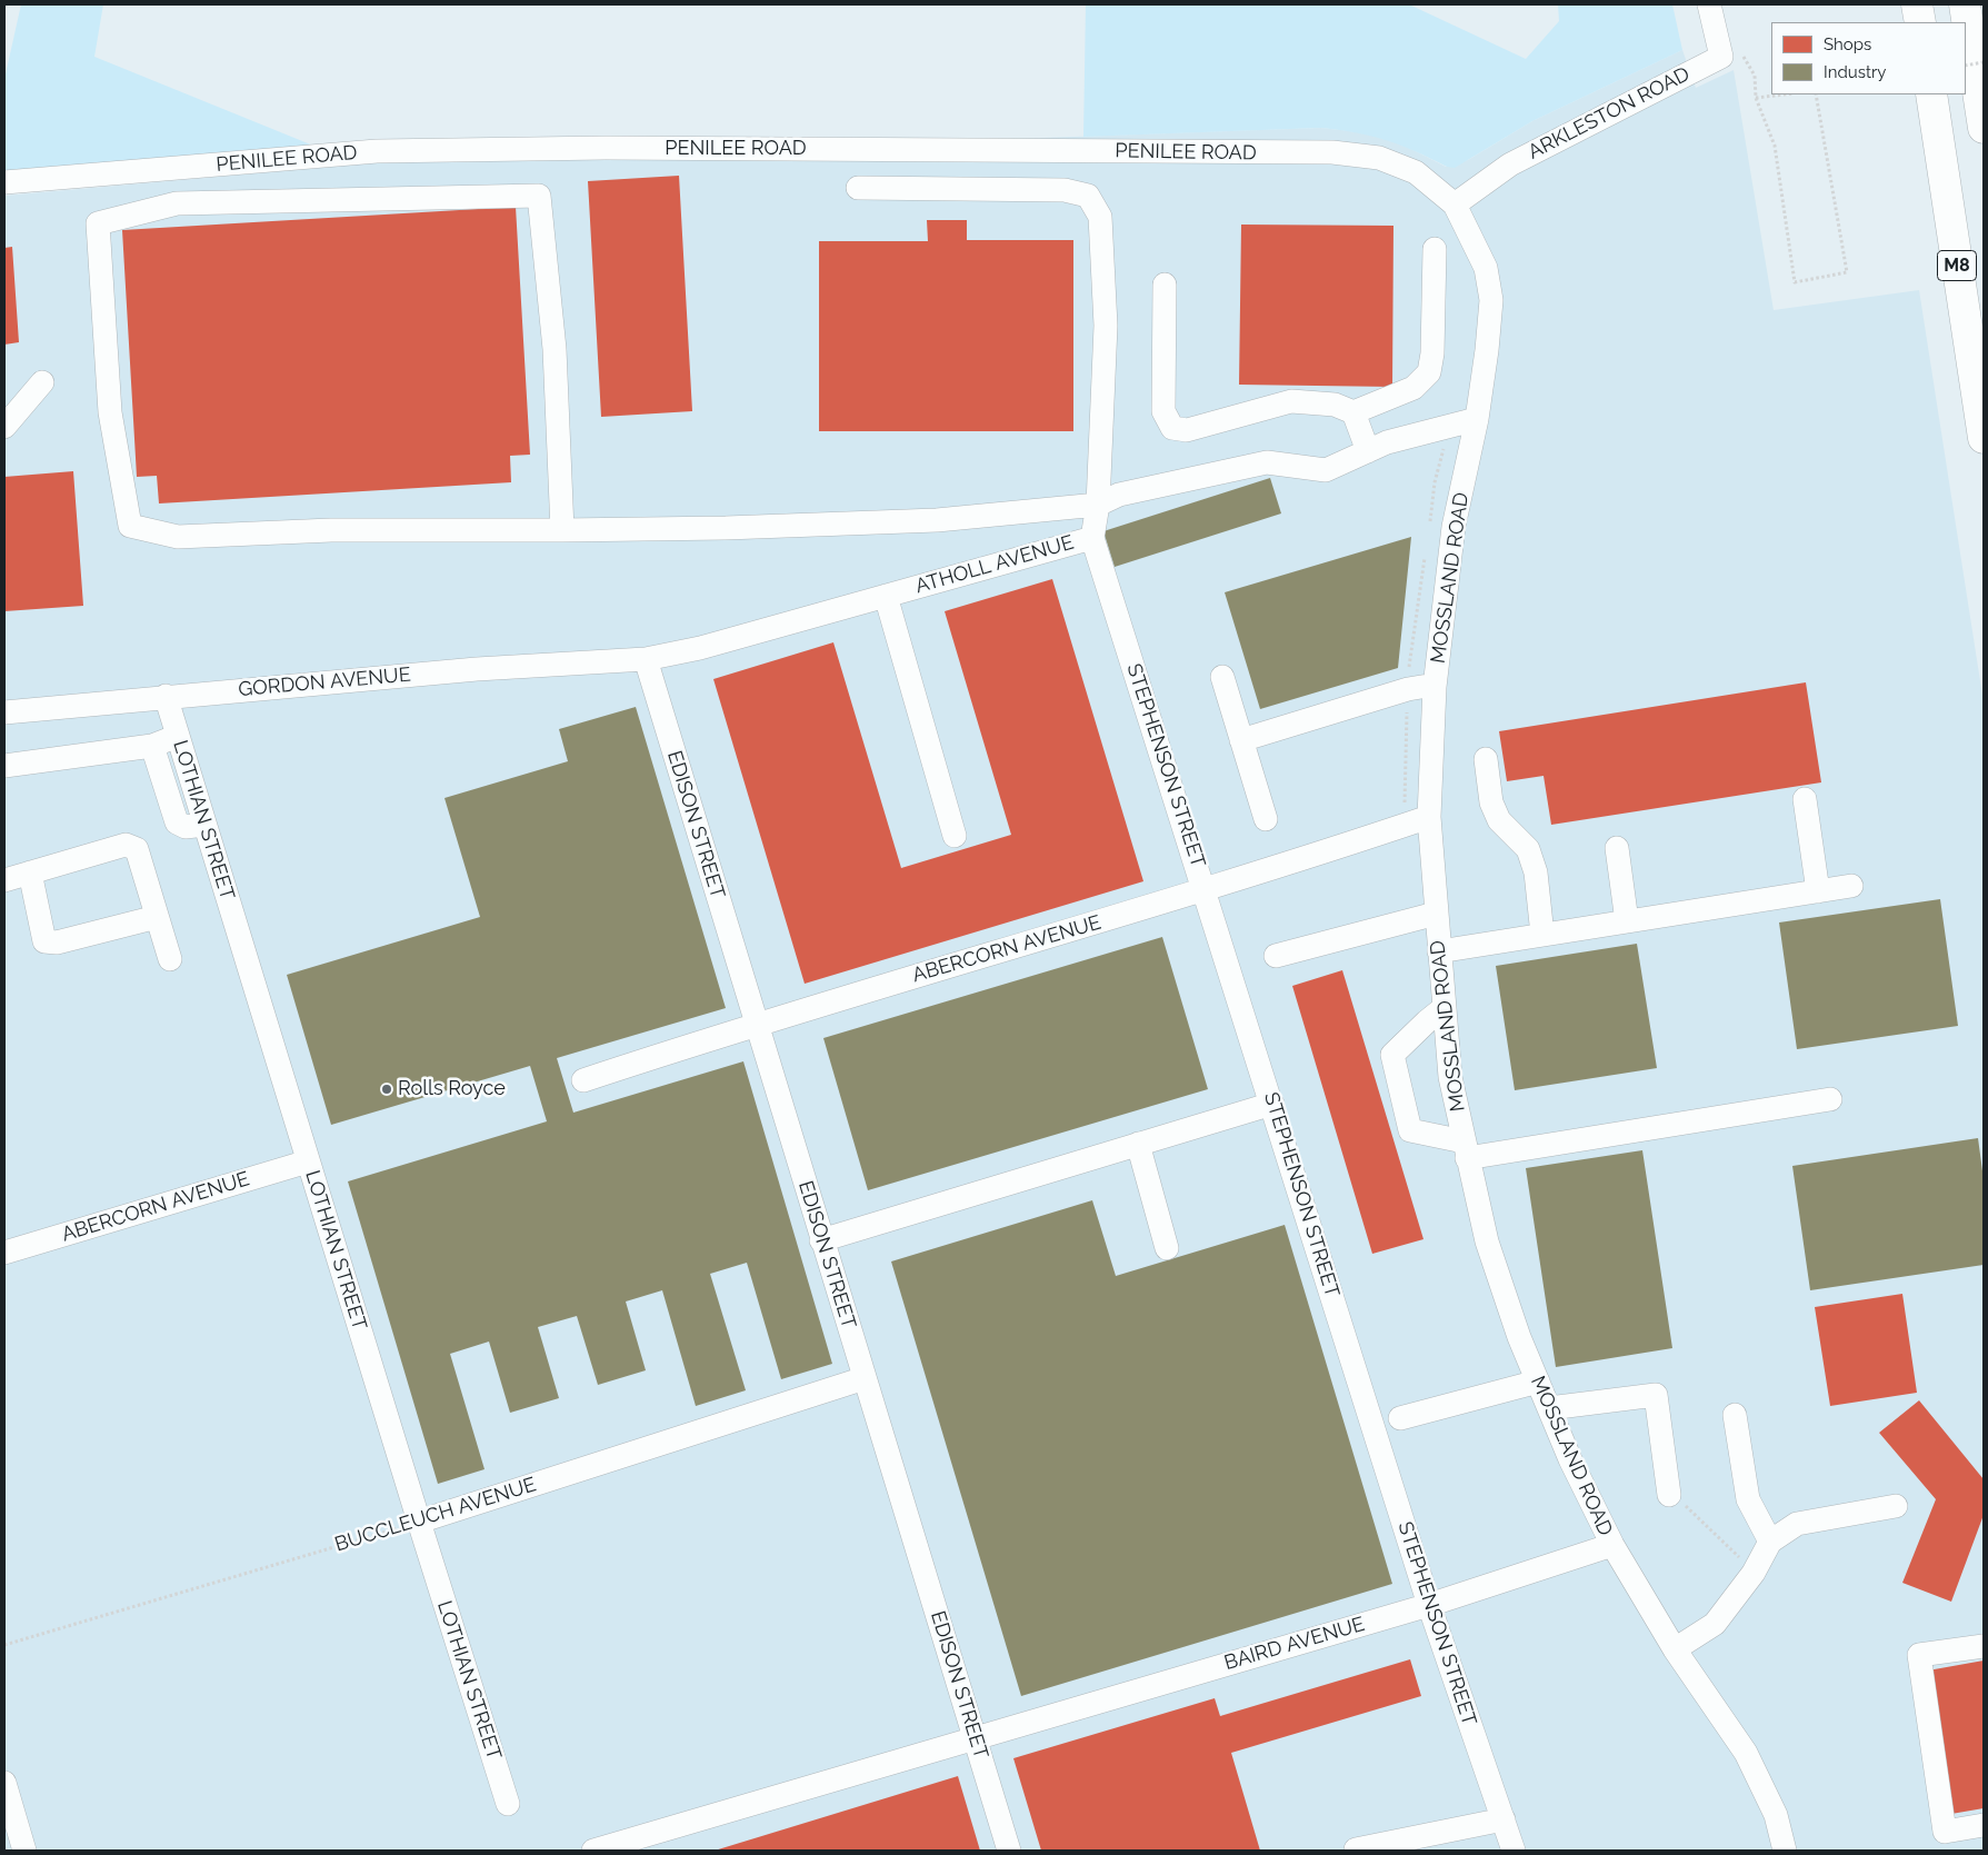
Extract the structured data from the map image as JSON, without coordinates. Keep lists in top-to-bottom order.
{
  "streets": {
    "highway": ["M8"],
    "street": [
      "ARKLESTON ROAD",
      "PENILEE ROAD",
      "ATHOLL AVENUE",
      "MOSSLAND ROAD",
      "GORDON AVENUE",
      "STEPHENSON STREET",
      "LOTHIAN STREET",
      "EDISON STREET",
      "ABERCORN AVENUE",
      "BUCCLEUCH AVENUE",
      "BAIRD AVENUE"
    ]
  },
  "crossings": [
    ["ARKLESTON ROAD", "PENILEE ROAD"],
    ["ARKLESTON ROAD", "MOSSLAND ROAD"],
    ["PENILEE ROAD", "MOSSLAND ROAD"],
    ["ATHOLL AVENUE", "GORDON AVENUE"],
    ["ATHOLL AVENUE", "STEPHENSON STREET"],
    ["ATHOLL AVENUE", "EDISON STREET"],
    ["MOSSLAND ROAD", "ABERCORN AVENUE"],
    ["MOSSLAND ROAD", "BAIRD AVENUE"],
    ["GORDON AVENUE", "LOTHIAN STREET"],
    ["GORDON AVENUE", "EDISON STREET"],
    ["STEPHENSON STREET", "ABERCORN AVENUE"],
    ["STEPHENSON STREET", "BAIRD AVENUE"],
    ["LOTHIAN STREET", "ABERCORN AVENUE"],
    ["LOTHIAN STREET", "BUCCLEUCH AVENUE"],
    ["EDISON STREET", "ABERCORN AVENUE"],
    ["EDISON STREET", "BUCCLEUCH AVENUE"],
    ["EDISON STREET", "BAIRD AVENUE"]
  ],
  "places": ["Rolls Royce"],
  "legend": ["Shops", "Industry"]
}
